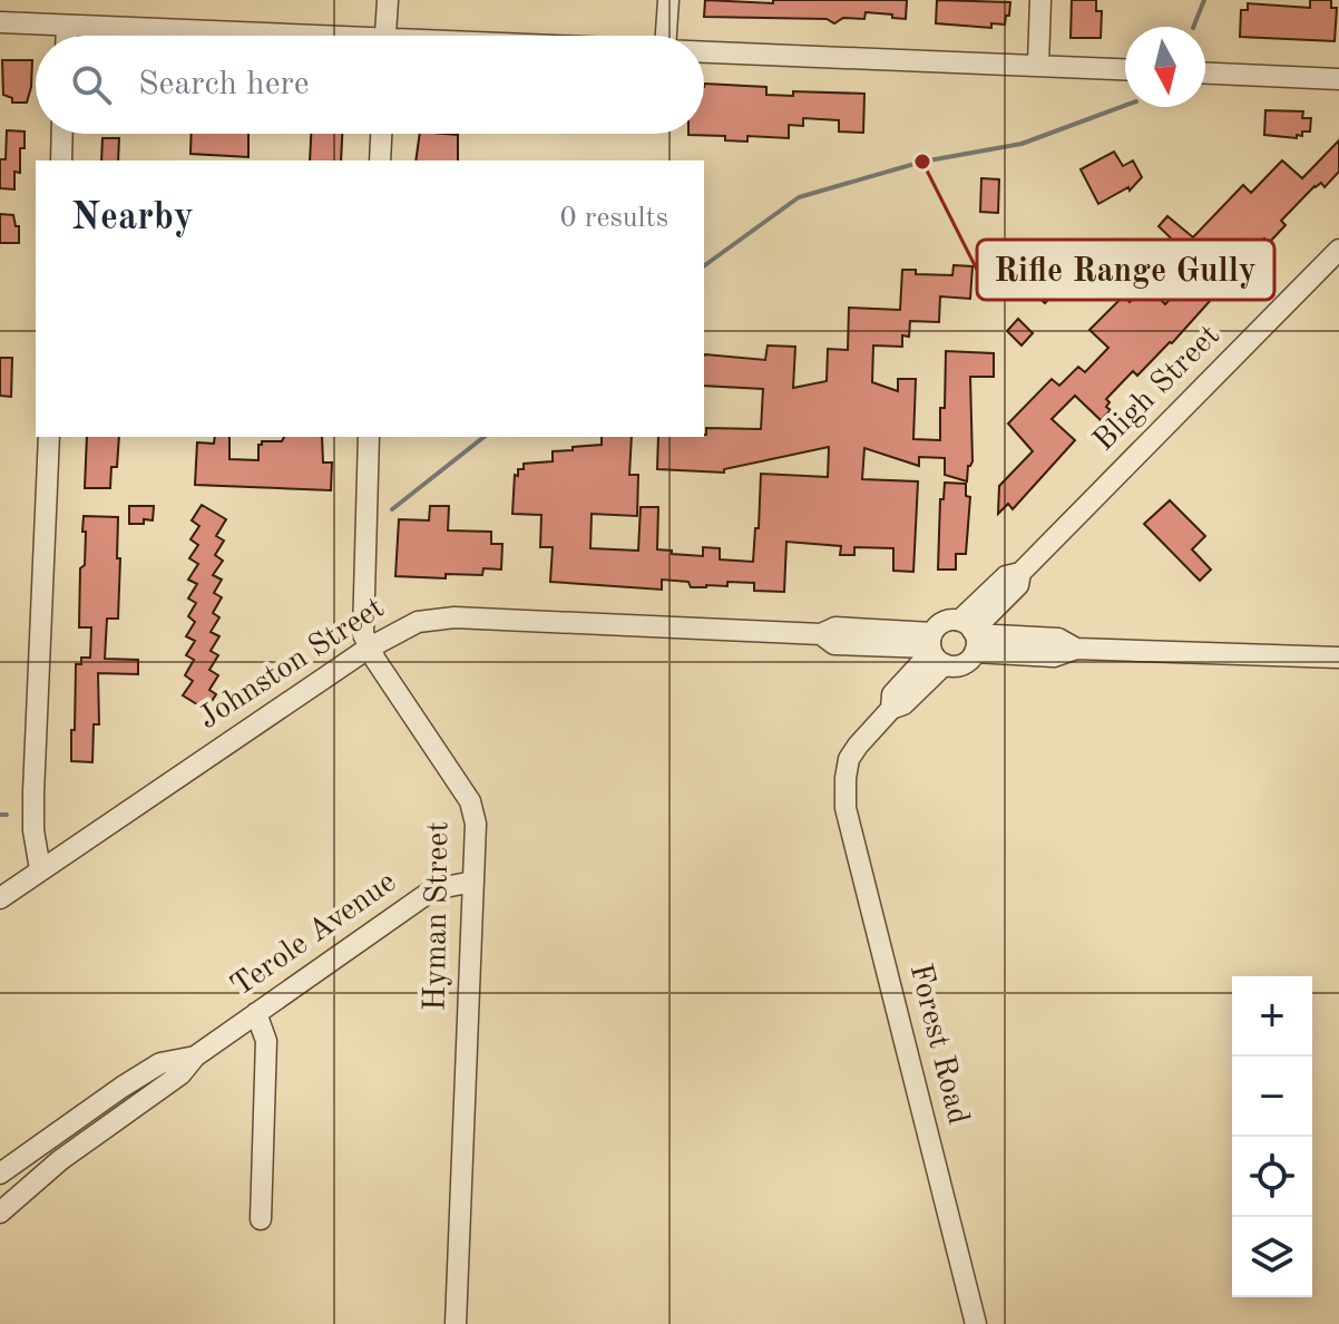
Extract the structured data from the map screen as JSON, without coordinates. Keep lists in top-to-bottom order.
{
  "streets": {
    "street": [
      "Bligh Street",
      "Johnston Street",
      "Hyman Street",
      "Terole Avenue",
      "Forest Road"
    ]
  },
  "crossings": [
    ["Johnston Street", "Hyman Street"],
    ["Johnston Street", "Forest Road"],
    ["Hyman Street", "Terole Avenue"]
  ],
  "places": ["Rifle Range Gully"],
  "north": "bottom",
  "page": {
    "search": "Search here",
    "heading": ["Nearby", "0 results"],
    "map_buttons": ["+", "−"]
  }
}
